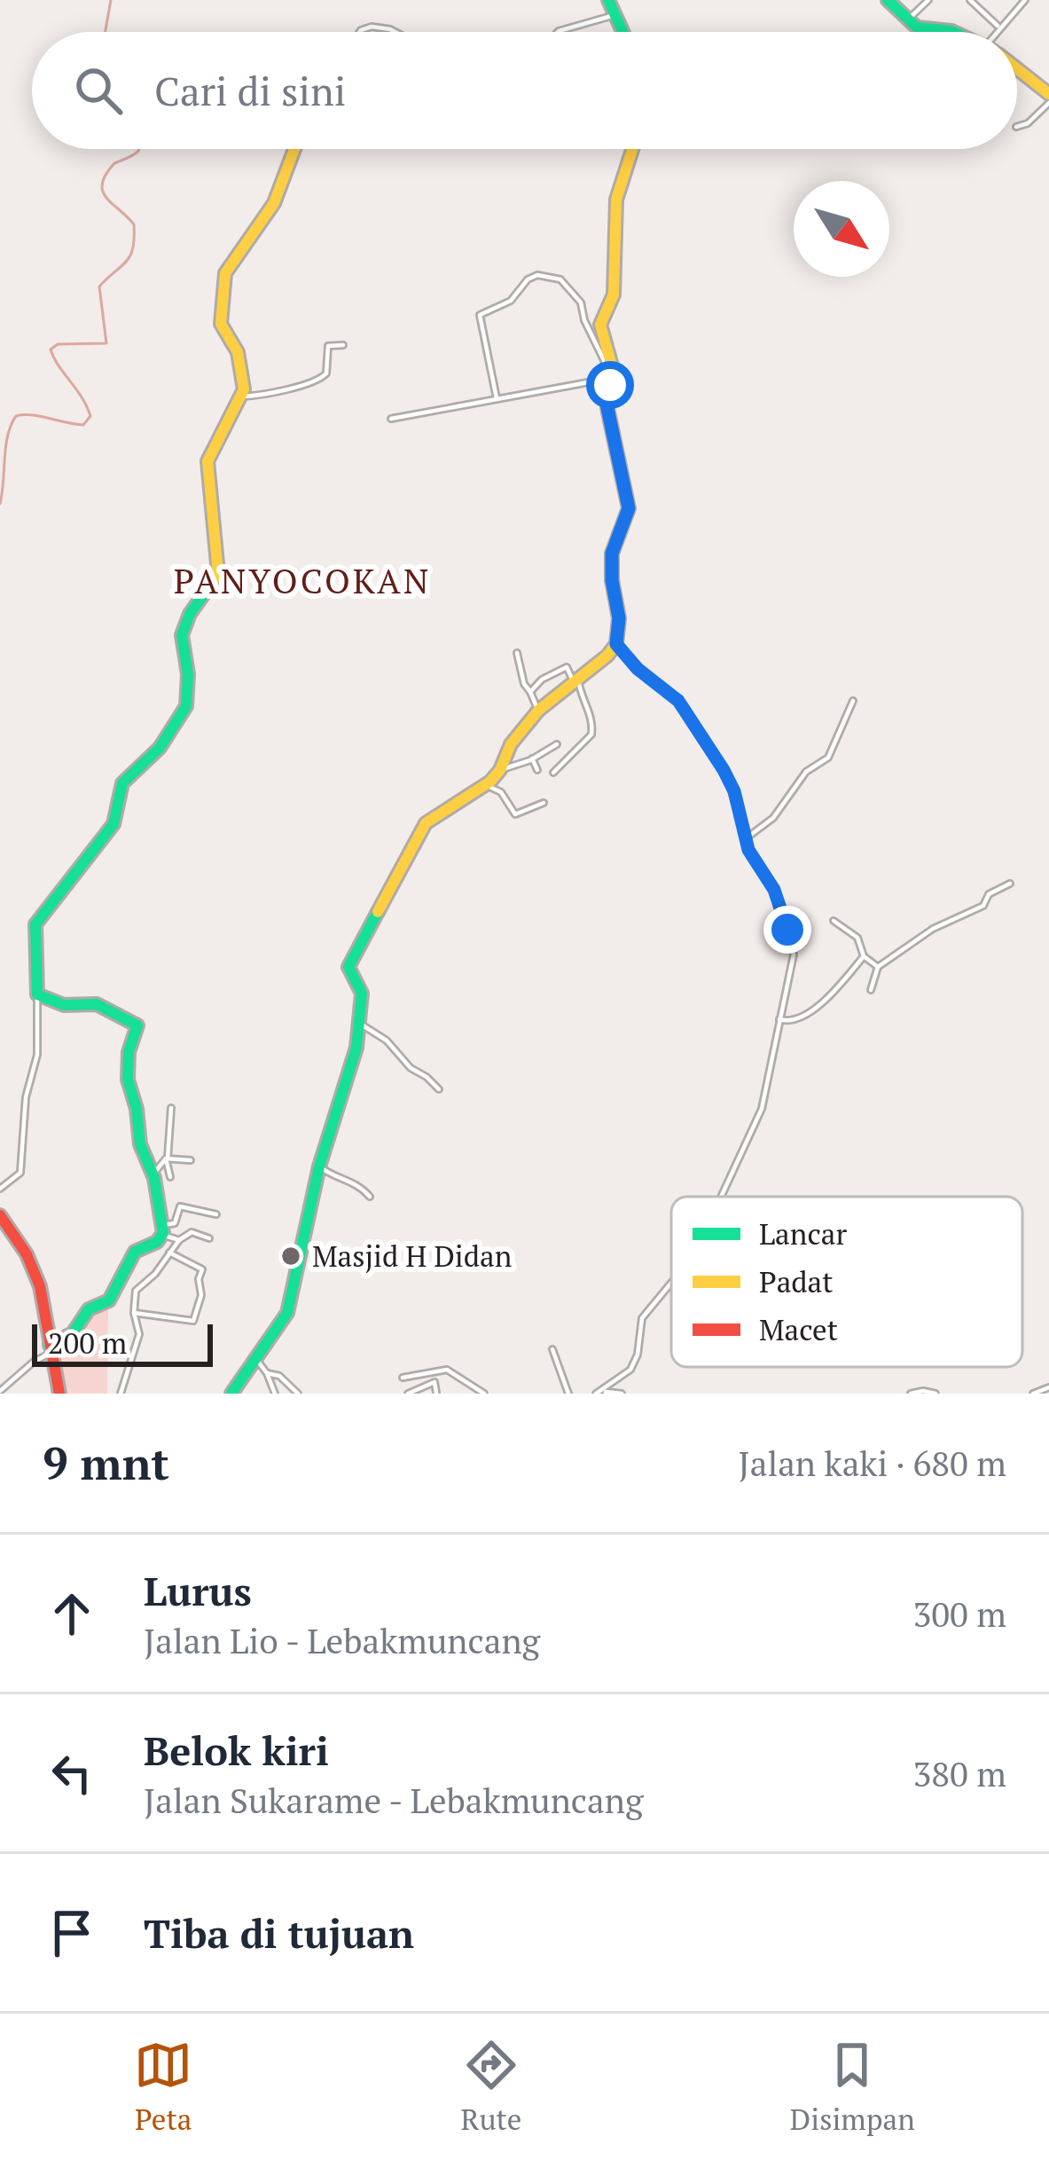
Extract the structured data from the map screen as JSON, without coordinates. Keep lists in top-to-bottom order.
{
  "districts": ["PANYOCOKAN"],
  "places": ["Masjid H Didan"],
  "legend": ["Lancar", "Padat", "Macet"],
  "scale_bar": "200 m",
  "north": "bottom right",
  "page": {
    "search": "Cari di sini",
    "scale": "200 m",
    "heading": ["9 mnt", "Jalan kaki · 680 m"],
    "list": [
      ["Lurus", "Jalan Lio - Lebakmuncang", "300 m"],
      ["Belok kiri", "Jalan Sukarame - Lebakmuncang", "380 m"],
      "Tiba di tujuan"
    ],
    "nav": ["Peta", "Rute", "Disimpan"]
  }
}
